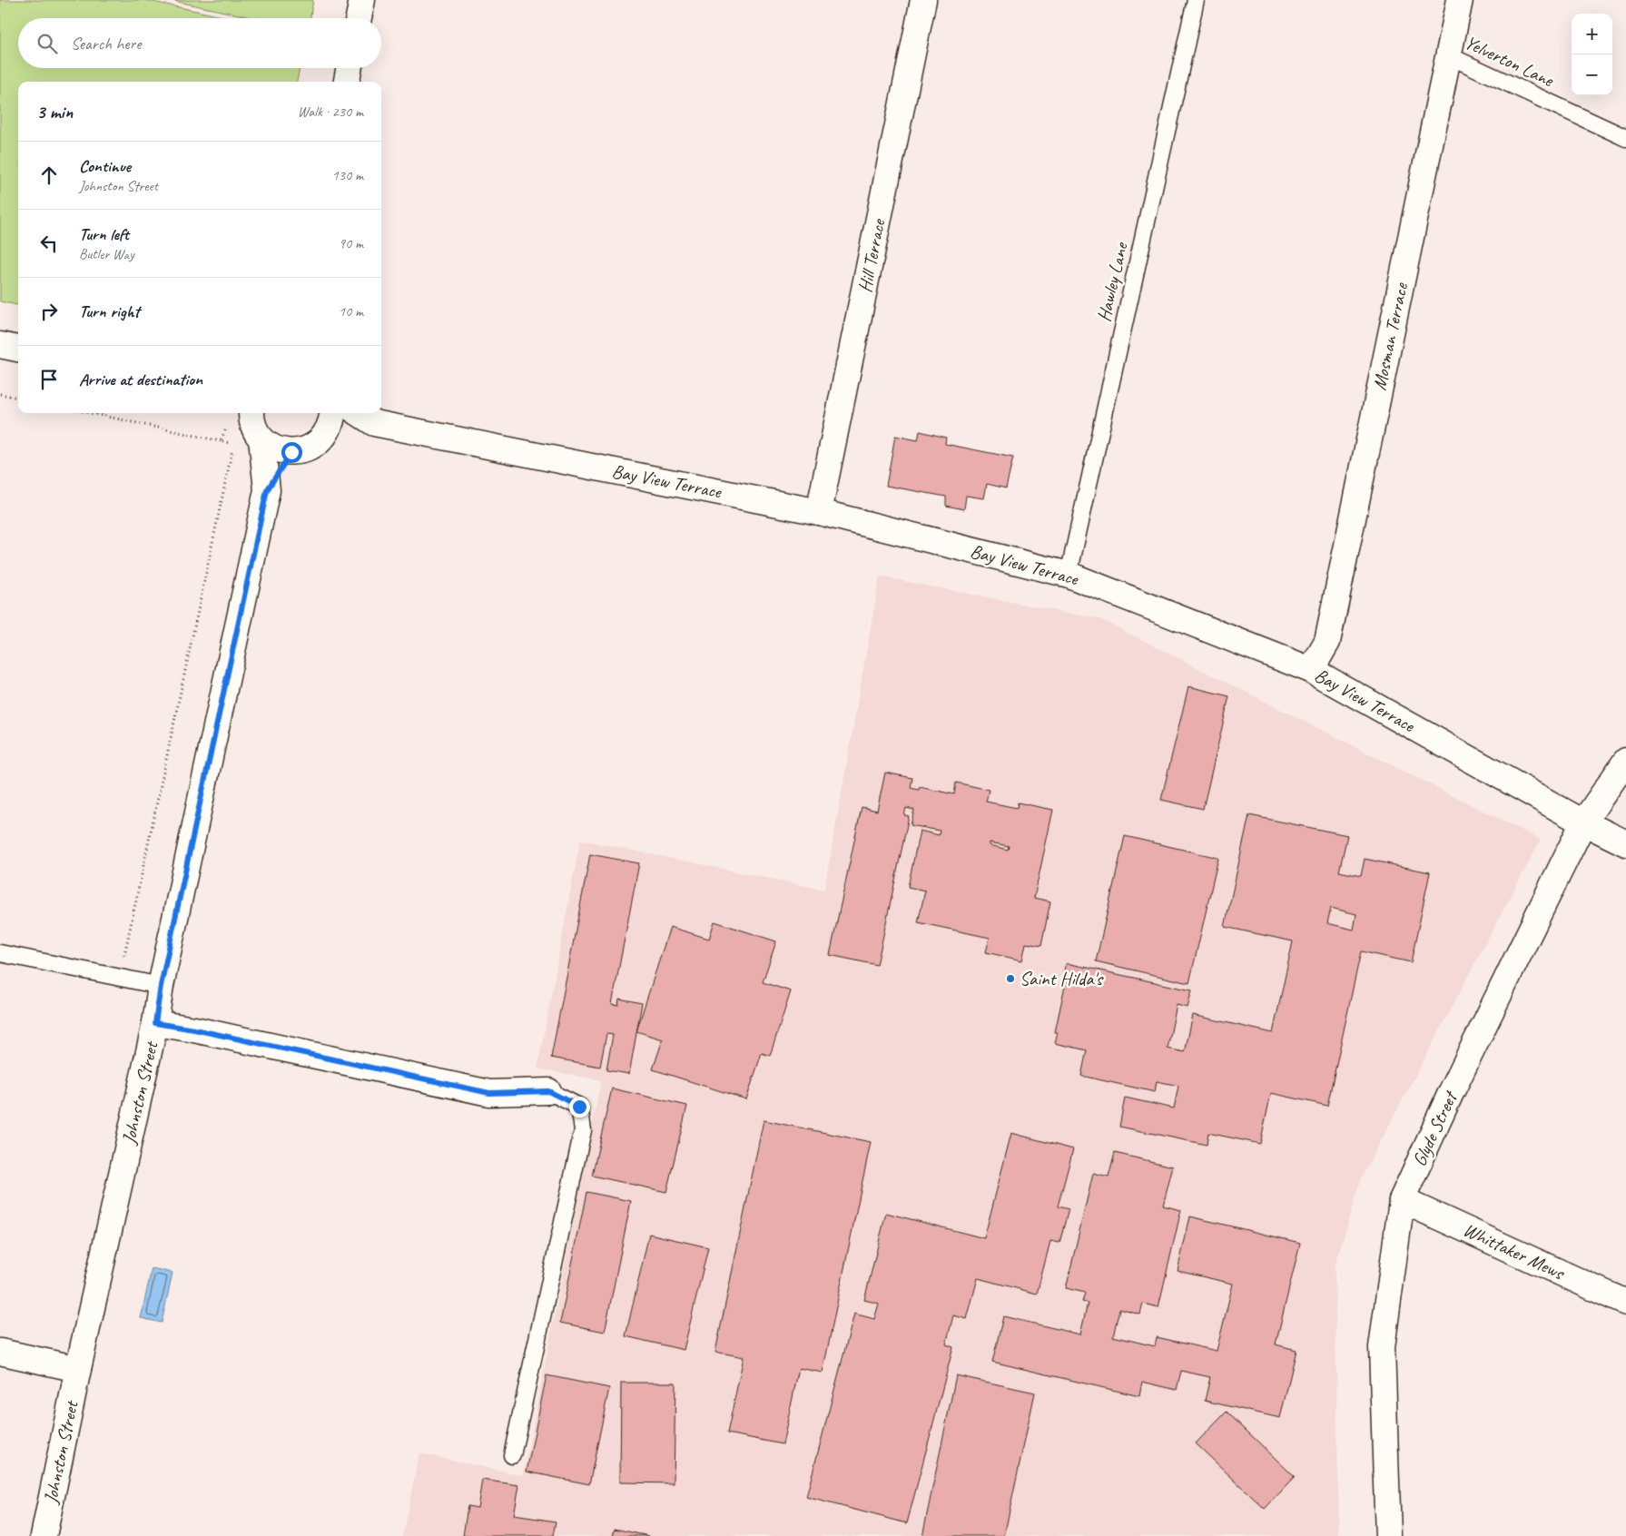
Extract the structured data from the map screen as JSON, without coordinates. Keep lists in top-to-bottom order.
{
  "streets": {
    "street": [
      "Hill Terrace",
      "Mosman Terrace",
      "Bay View Terrace",
      "Johnston Street",
      "Glyde Street",
      "Whittaker Mews"
    ],
    "lane": ["Yelverton Lane", "Hawley Lane"]
  },
  "crossings": [
    ["Yelverton Lane", "Mosman Terrace"],
    ["Hill Terrace", "Bay View Terrace"],
    ["Hawley Lane", "Bay View Terrace"],
    ["Mosman Terrace", "Bay View Terrace"],
    ["Bay View Terrace", "Glyde Street"],
    ["Glyde Street", "Whittaker Mews"]
  ],
  "places": ["Saint Hilda's"],
  "page": {
    "map_buttons": ["+", "−"],
    "search": "Search here",
    "heading": ["3 min", "Walk · 230 m"],
    "list": [
      ["Continue", "Johnston Street", "130 m"],
      ["Turn left", "Butler Way", "90 m"],
      ["Turn right", "10 m"],
      "Arrive at destination"
    ]
  }
}
